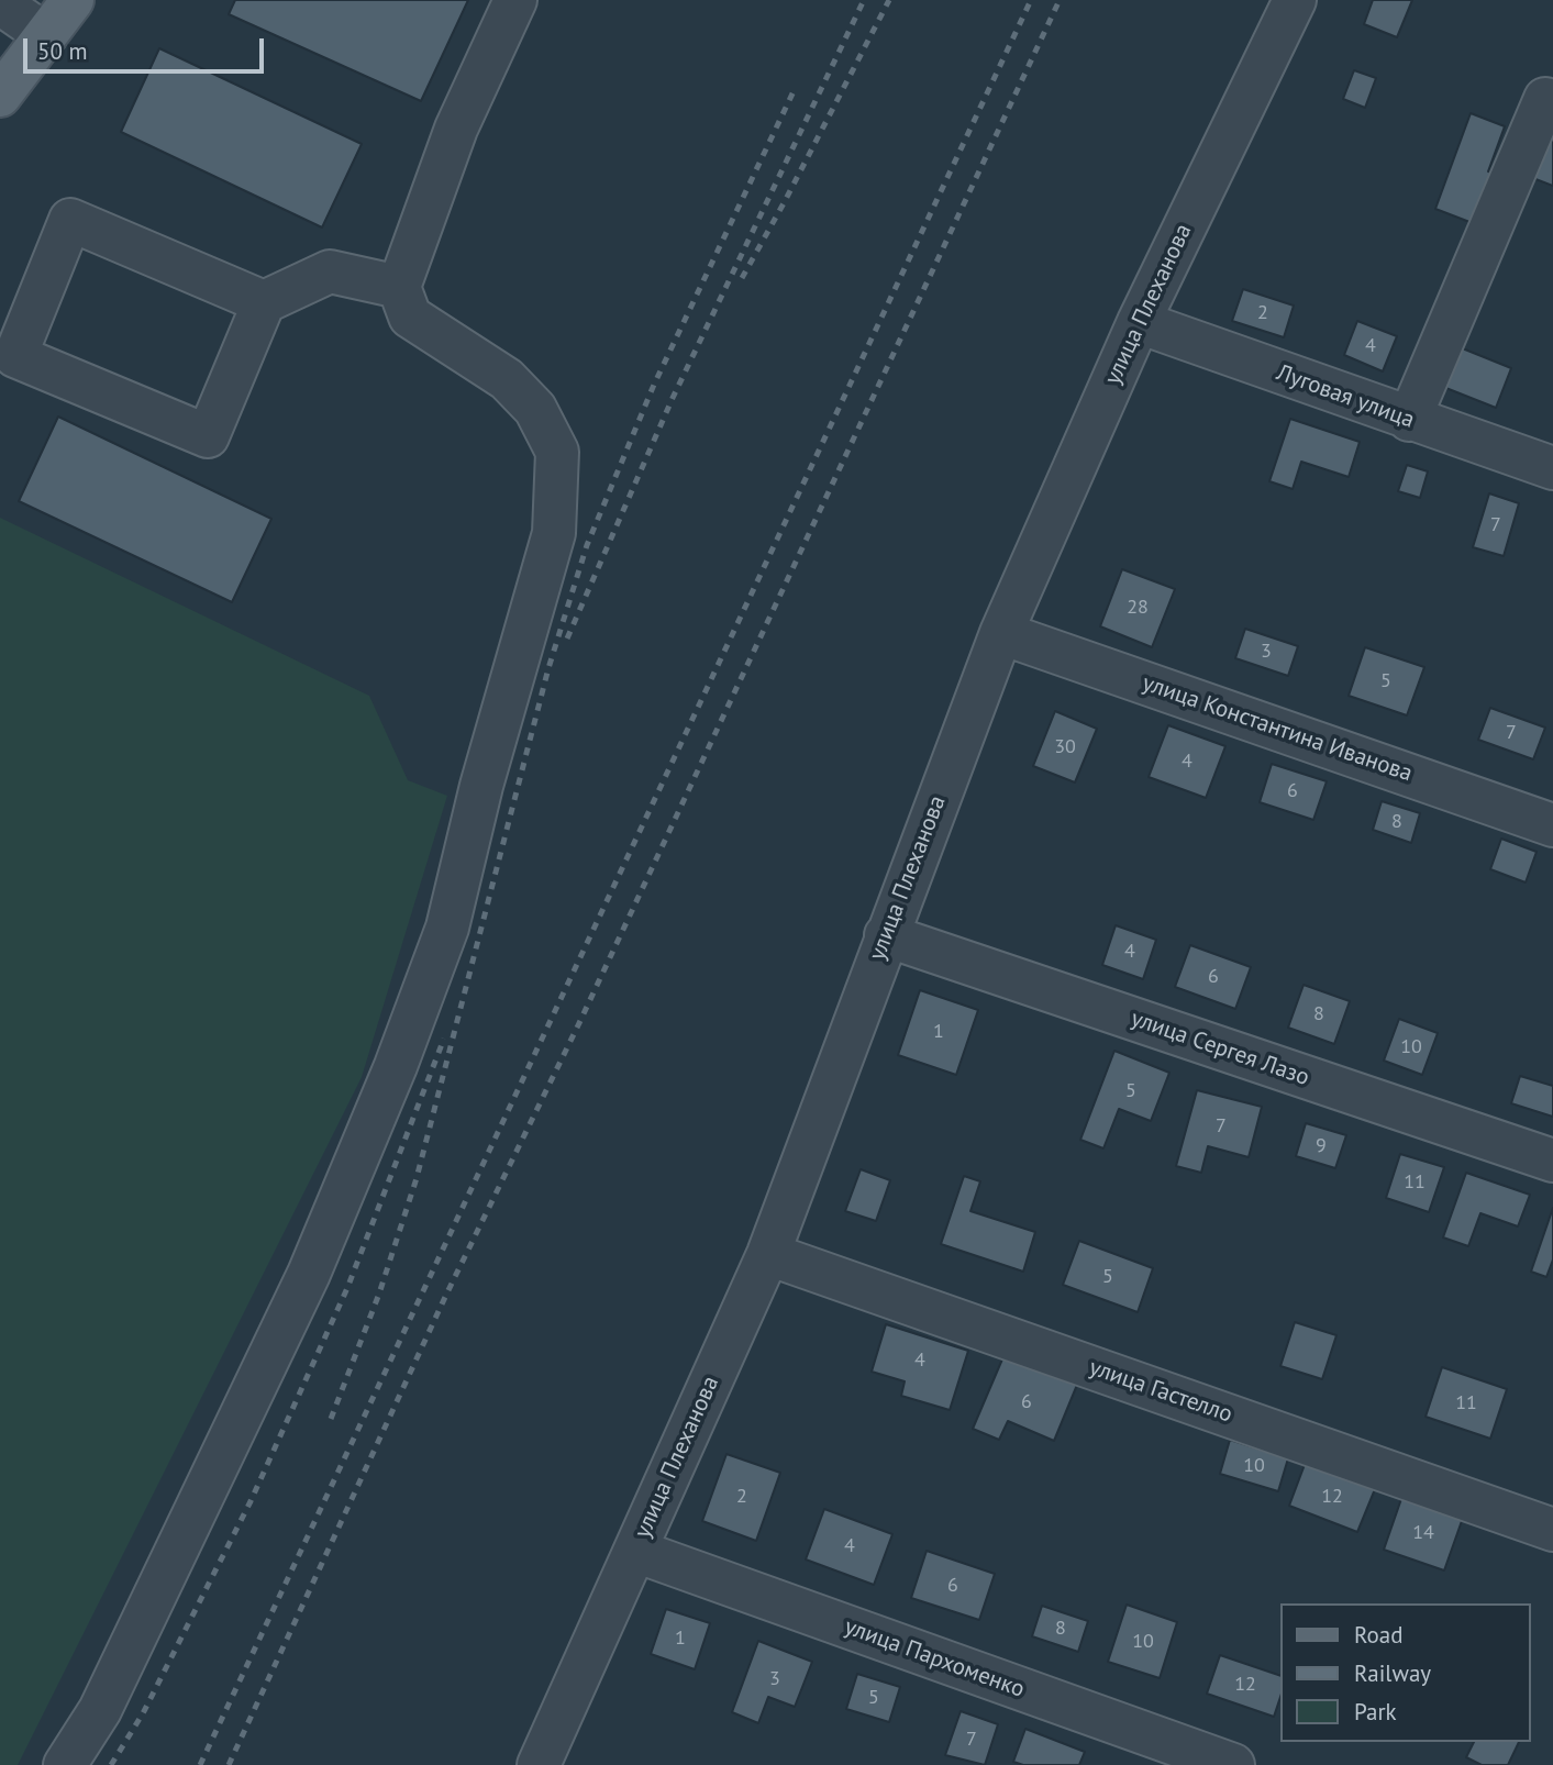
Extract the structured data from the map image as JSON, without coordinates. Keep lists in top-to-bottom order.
{
  "streets": {
    "street": [
      "улица Плеханова",
      "Луговая улица",
      "улица Константина Иванова",
      "улица Сергея Лазо",
      "улица Гастелло",
      "улица Пархоменко"
    ]
  },
  "crossings": [
    ["улица Плеханова", "Луговая улица"],
    ["улица Плеханова", "улица Константина Иванова"],
    ["улица Плеханова", "улица Сергея Лазо"],
    ["улица Плеханова", "улица Гастелло"],
    ["улица Плеханова", "улица Пархоменко"]
  ],
  "house_numbers": [
    "2",
    "4",
    "7",
    "28",
    "3",
    "5",
    "7",
    "30",
    "4",
    "6",
    "8",
    "4",
    "6",
    "8",
    "1",
    "10",
    "5",
    "7",
    "9",
    "11",
    "5",
    "4",
    "6",
    "11",
    "10",
    "2",
    "12",
    "14",
    "4",
    "6",
    "8",
    "1",
    "10",
    "3",
    "12",
    "5",
    "7"
  ],
  "legend": ["Road", "Railway", "Park"],
  "scale_bar": "50 m"
}
